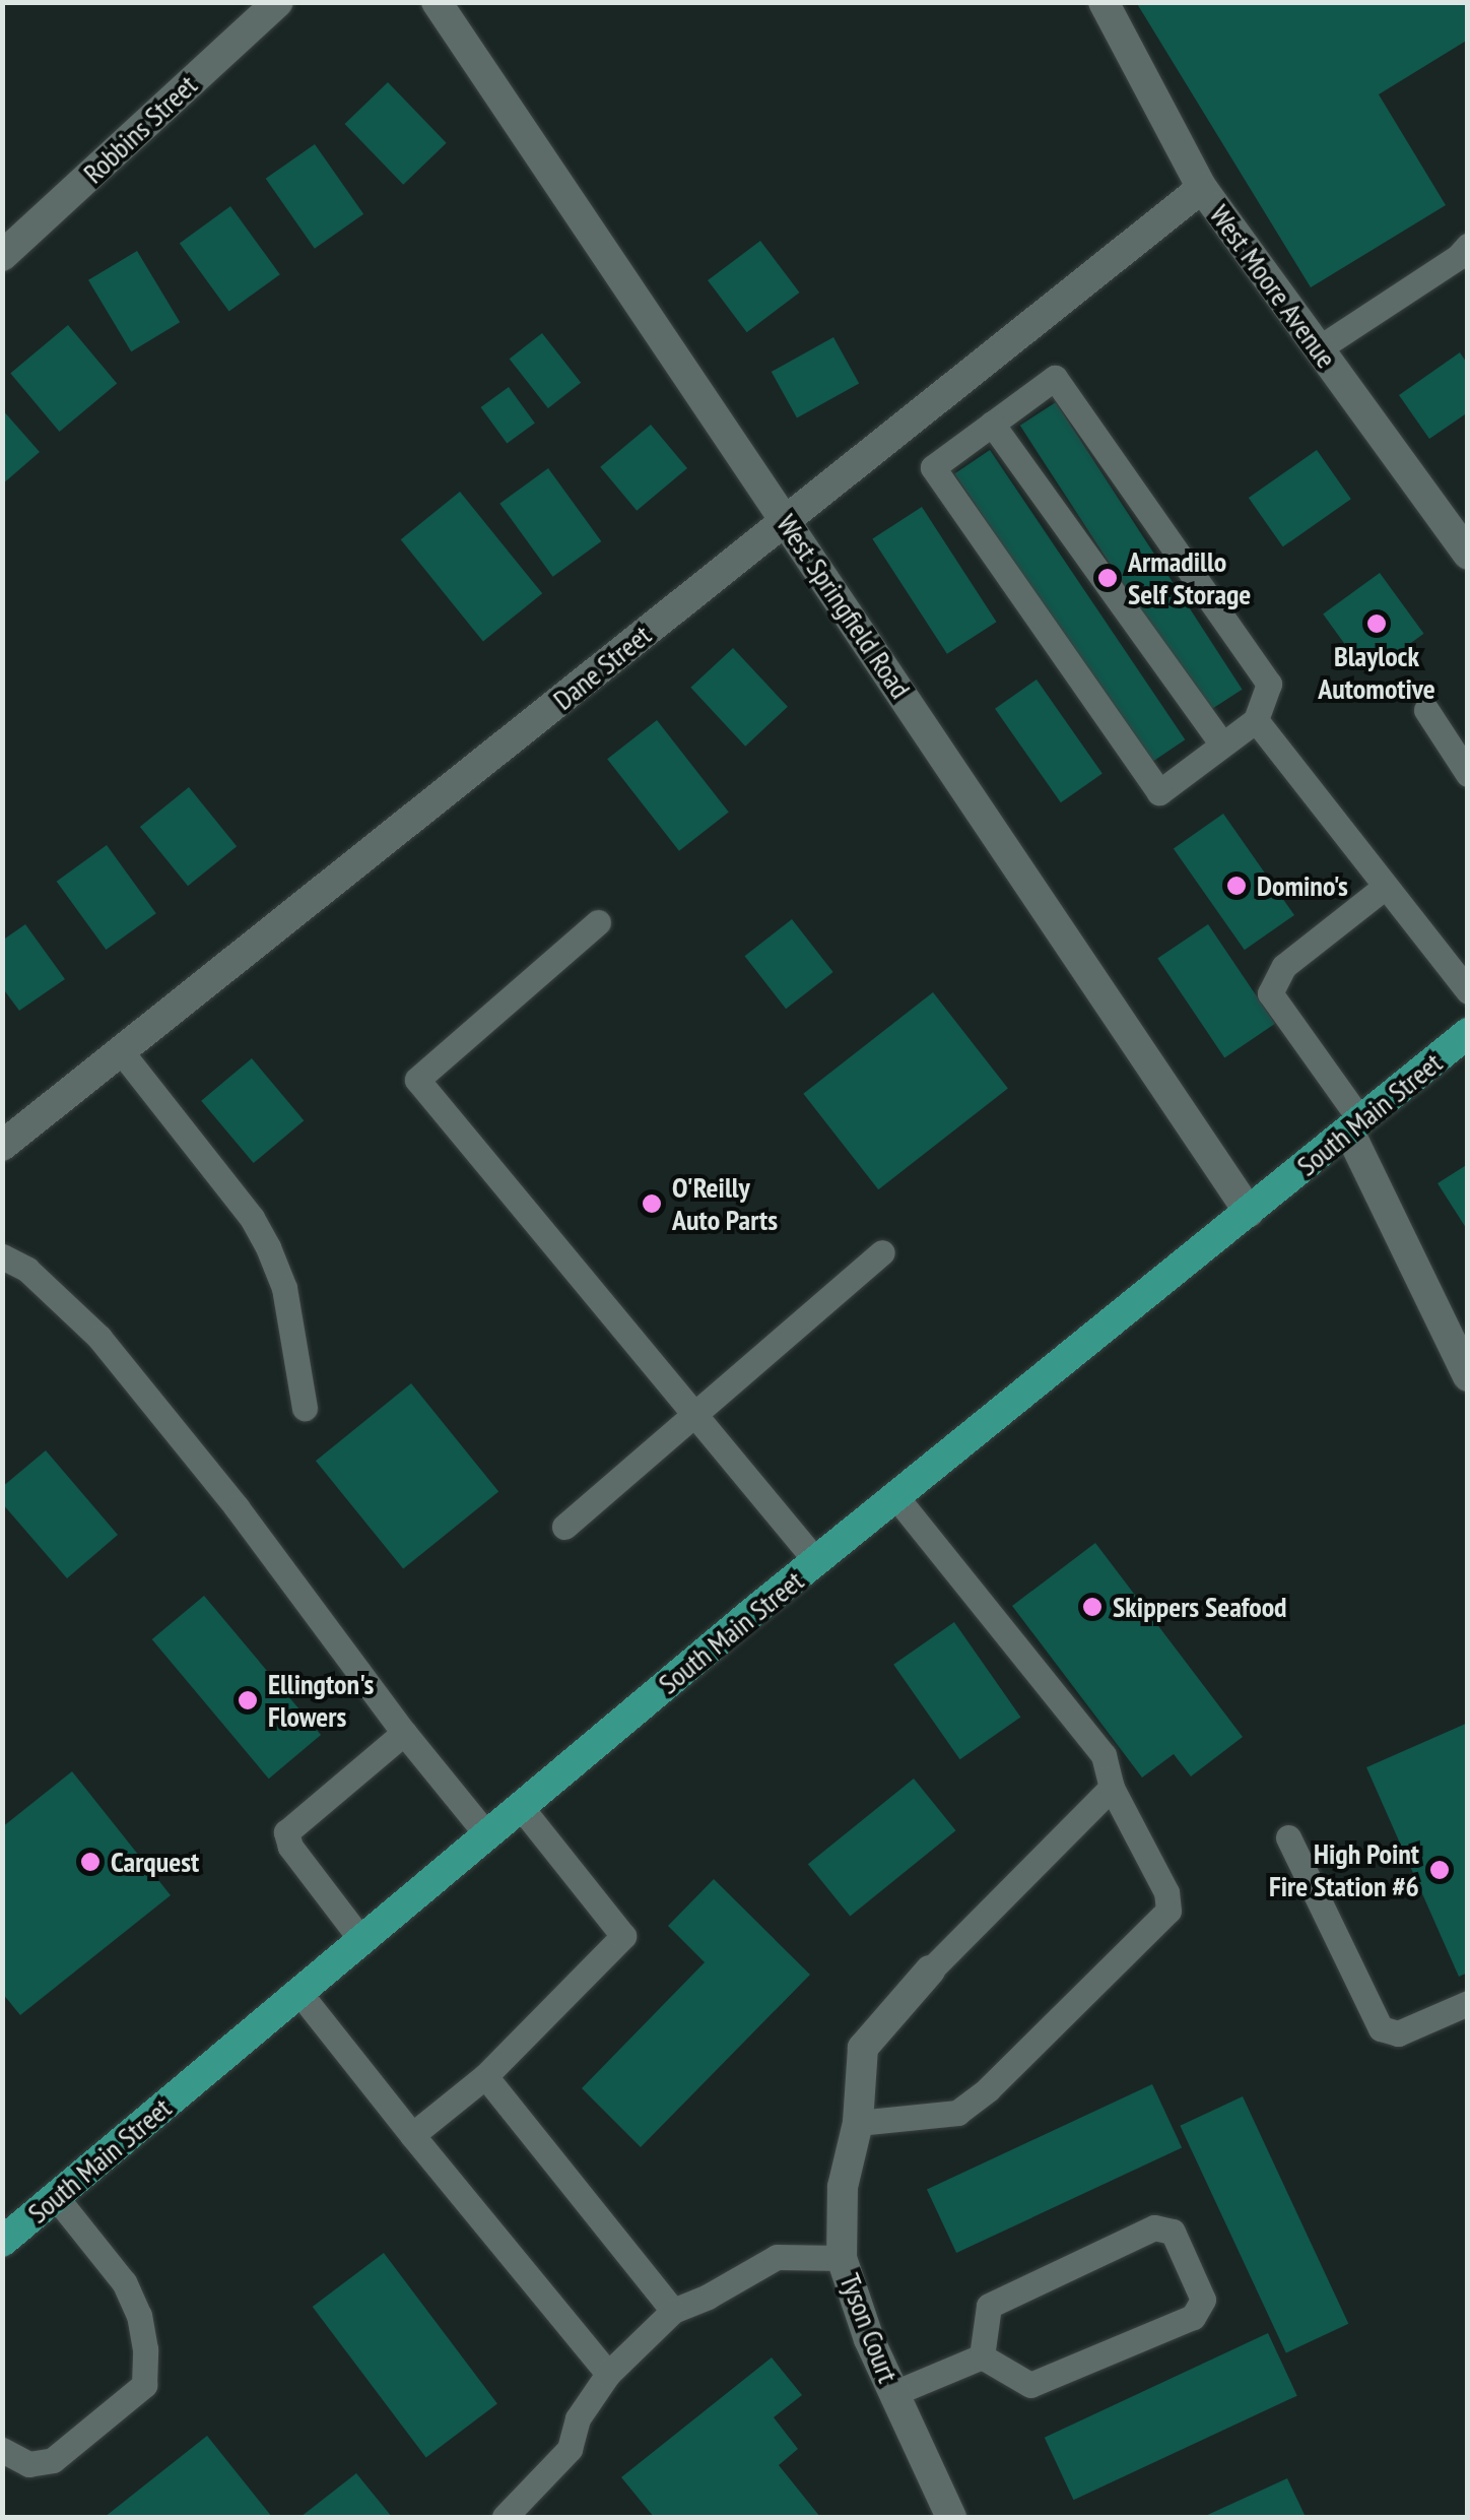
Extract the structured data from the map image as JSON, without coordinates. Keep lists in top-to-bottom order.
{
  "streets": {
    "main road": ["South Main Street"],
    "street": [
      "Robbins Street",
      "West Moore Avenue",
      "West Springfield Road",
      "Dane Street",
      "Tyson Court"
    ]
  },
  "crossings": [
    ["West Moore Avenue", "Dane Street"],
    ["West Springfield Road", "Dane Street"],
    ["West Springfield Road", "South Main Street"]
  ],
  "places": [
    "Armadillo Self Storage",
    "Blaylock Automotive",
    "Domino's",
    "O'Reilly Auto Parts",
    "Skippers Seafood",
    "Ellington's Flowers",
    "Carquest",
    "High Point Fire Station #6"
  ]
}
